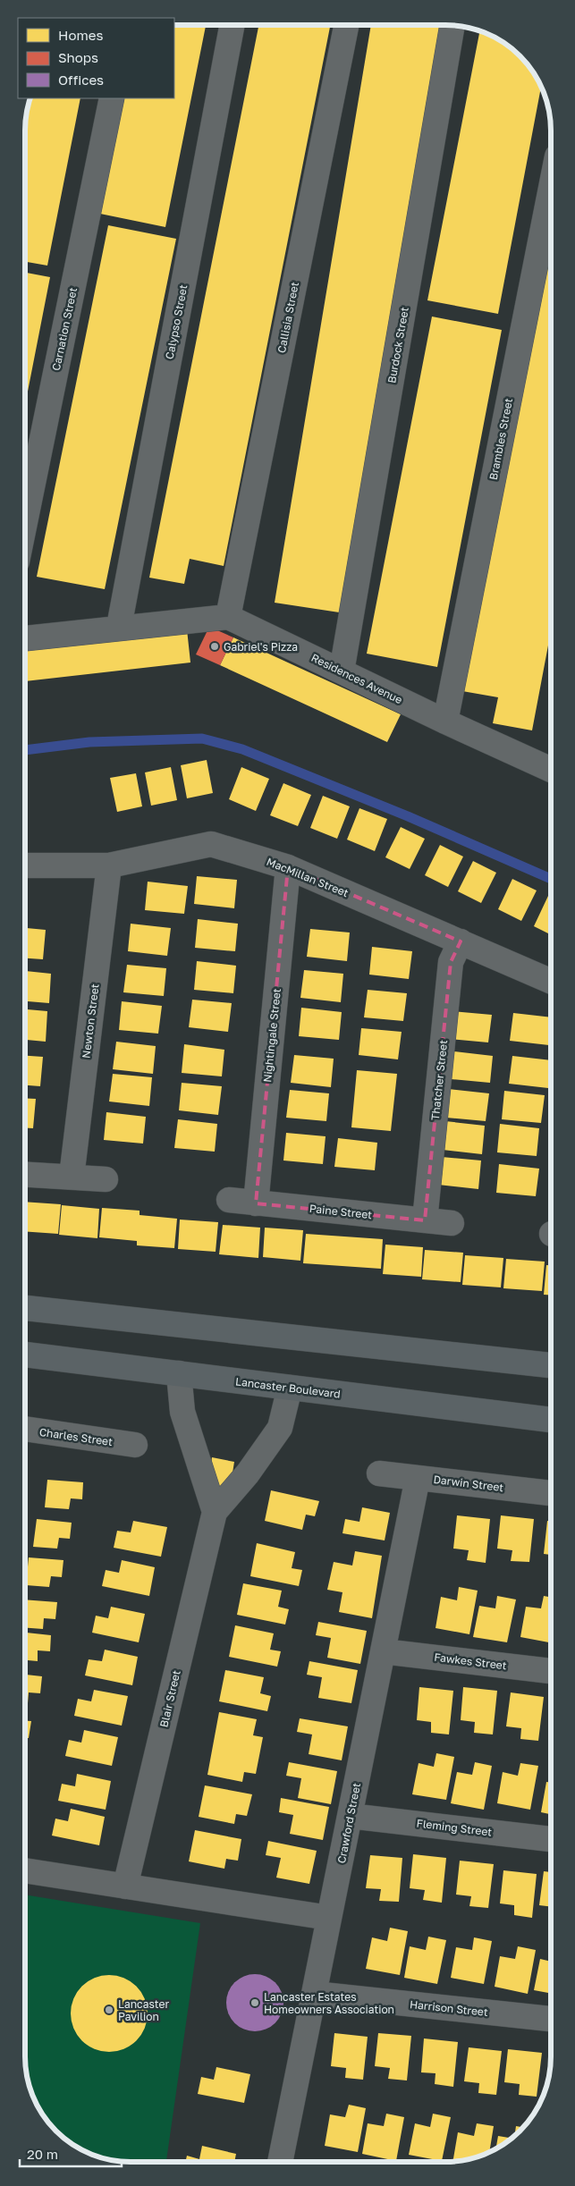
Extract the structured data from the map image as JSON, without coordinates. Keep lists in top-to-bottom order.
{
  "streets": {
    "main road": ["Lancaster Boulevard"],
    "street": [
      "Callisia Street",
      "Calypso Street",
      "Carnation Street",
      "Burdock Street",
      "Brambles Street",
      "Residences Avenue",
      "MacMillan Street",
      "Newton Street",
      "Nightingale Street",
      "Thatcher Street",
      "Paine Street",
      "Charles Street",
      "Darwin Street",
      "Fawkes Street",
      "Blair Street",
      "Crawford Street",
      "Fleming Street",
      "Harrison Street"
    ]
  },
  "crossings": [
    ["Callisia Street", "Residences Avenue"],
    ["Burdock Street", "Residences Avenue"],
    ["Brambles Street", "Residences Avenue"],
    ["MacMillan Street", "Newton Street"],
    ["MacMillan Street", "Nightingale Street"],
    ["MacMillan Street", "Thatcher Street"],
    ["Nightingale Street", "Paine Street"],
    ["Thatcher Street", "Paine Street"],
    ["Lancaster Boulevard", "Blair Street"],
    ["Darwin Street", "Crawford Street"],
    ["Fawkes Street", "Crawford Street"],
    ["Crawford Street", "Fleming Street"],
    ["Crawford Street", "Harrison Street"]
  ],
  "places": ["Gabriel's Pizza", "Lancaster Estates Homeowners Association", "Lancaster Pavilion"],
  "legend": ["Homes", "Shops", "Offices"],
  "scale_bar": "20 m"
}
